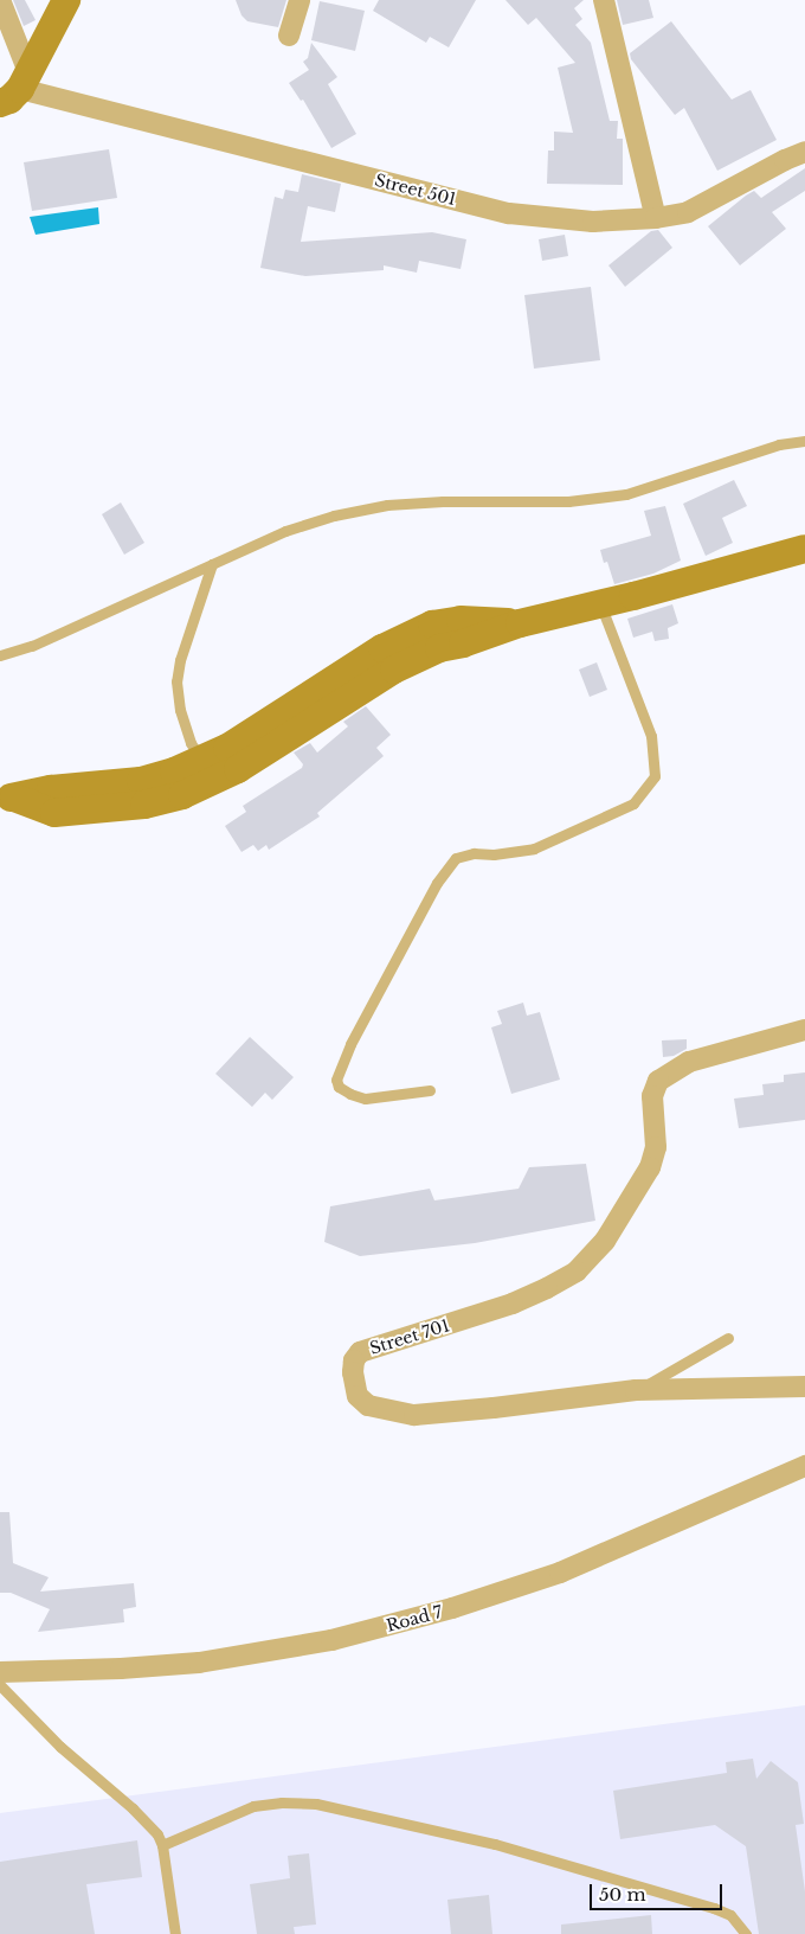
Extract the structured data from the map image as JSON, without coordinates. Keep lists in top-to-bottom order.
{
  "streets": {
    "street": ["Street 501", "Street 701", "Road 7"]
  },
  "scale_bar": "50 m"
}
